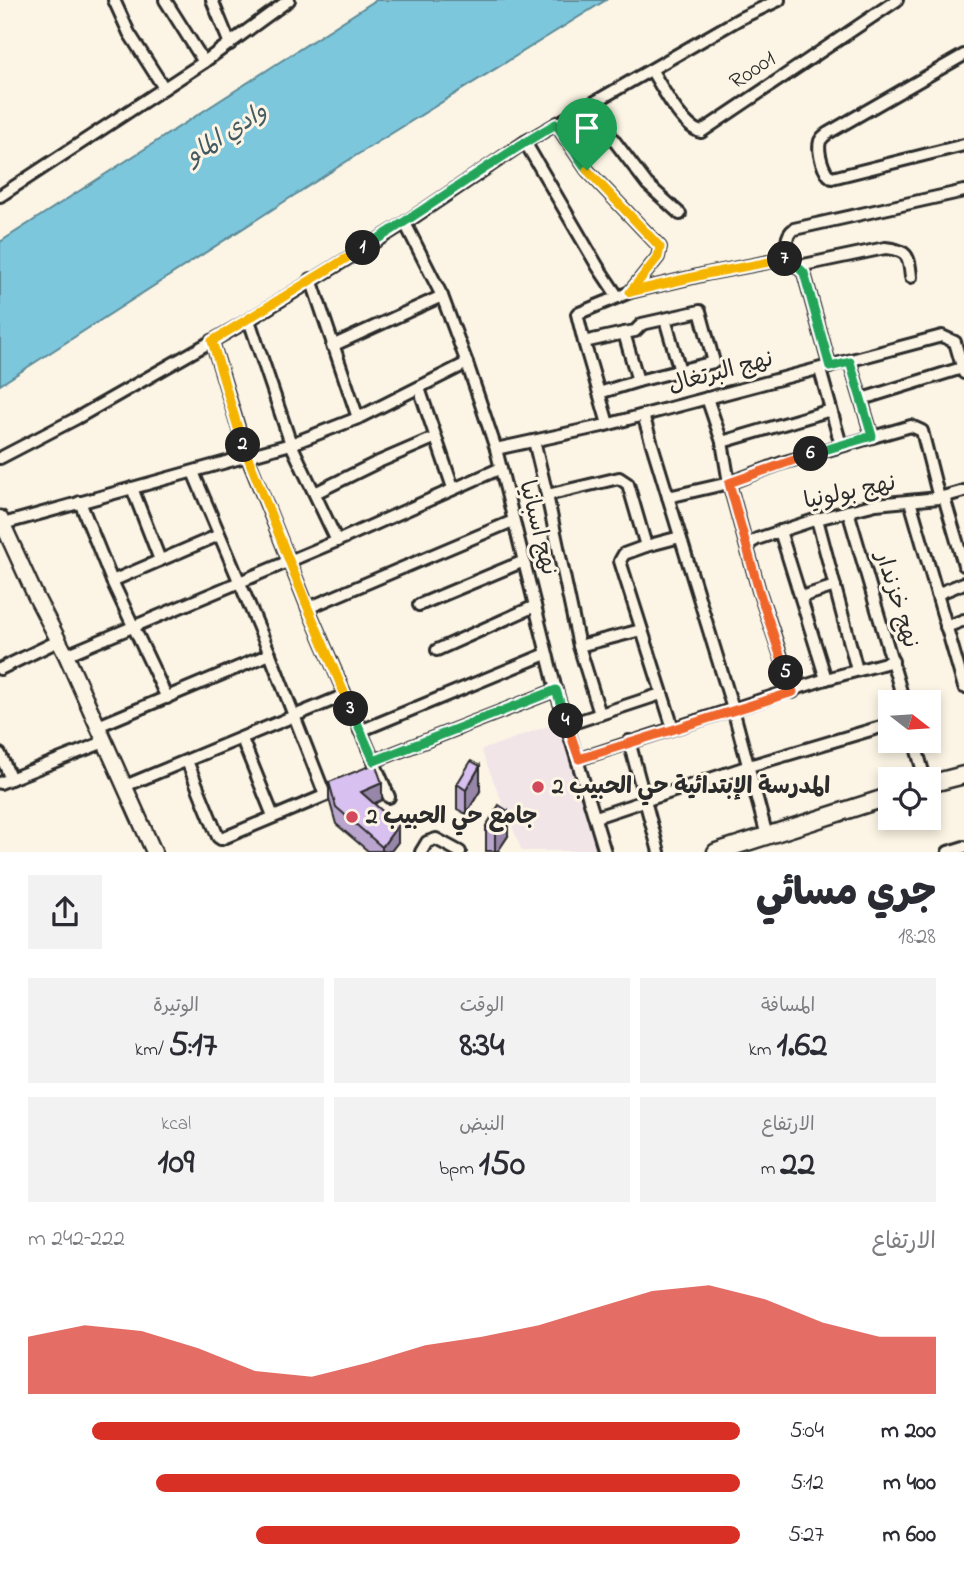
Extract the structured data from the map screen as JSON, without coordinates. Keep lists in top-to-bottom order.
{
  "streets": {
    "street": [
      "R0001",
      "نهج البرتغال",
      "نهج بولونيا",
      "نهج اسبانيا",
      "نهج خزندار"
    ]
  },
  "crossings": [
    ["نهج البرتغال", "نهج اسبانيا"],
    ["نهج بولونيا", "نهج خزندار"]
  ],
  "water": ["وادي الماو"],
  "places": ["المدرسة الإبتدائية حي الحبيب 2", "جامع حي الحبيب 2"],
  "north": "right",
  "page": {
    "pins": [
      "1",
      "7",
      "2",
      "6",
      "5",
      "3",
      "4"
    ],
    "heading": ["جري مسائي", "18:28"],
    "stats": [
      ["المسافة", "1.62 km"],
      ["الوقت", "8:34"],
      ["الوتيرة", "5:17 /km"],
      ["الارتفاع", "22 m"],
      ["النبض", "150 bpm"],
      ["kcal", "109"]
    ],
    "chart": ["الارتفاع", "222–242 m"],
    "list": [
      {
        "name": "200 m",
        "note": "5:04"
      },
      {
        "name": "400 m",
        "note": "5:12"
      },
      {
        "name": "600 m",
        "note": "5:27"
      }
    ]
  }
}
